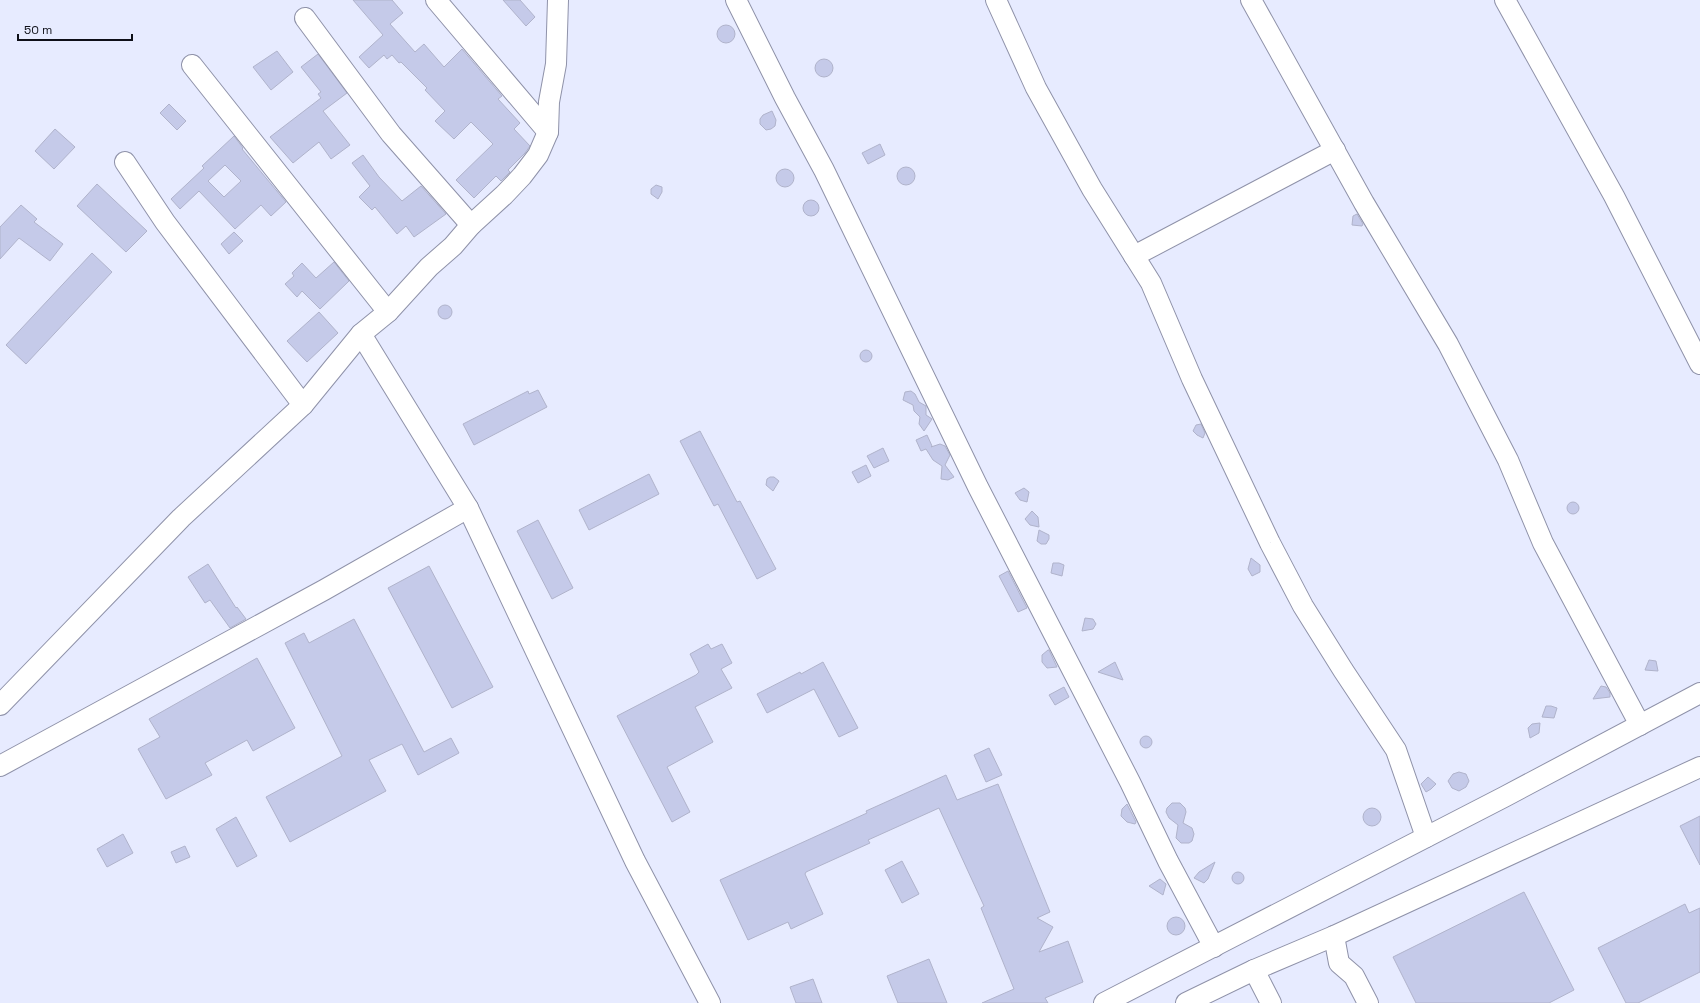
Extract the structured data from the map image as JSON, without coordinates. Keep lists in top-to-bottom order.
{
  "scale_bar": "50 m"
}
